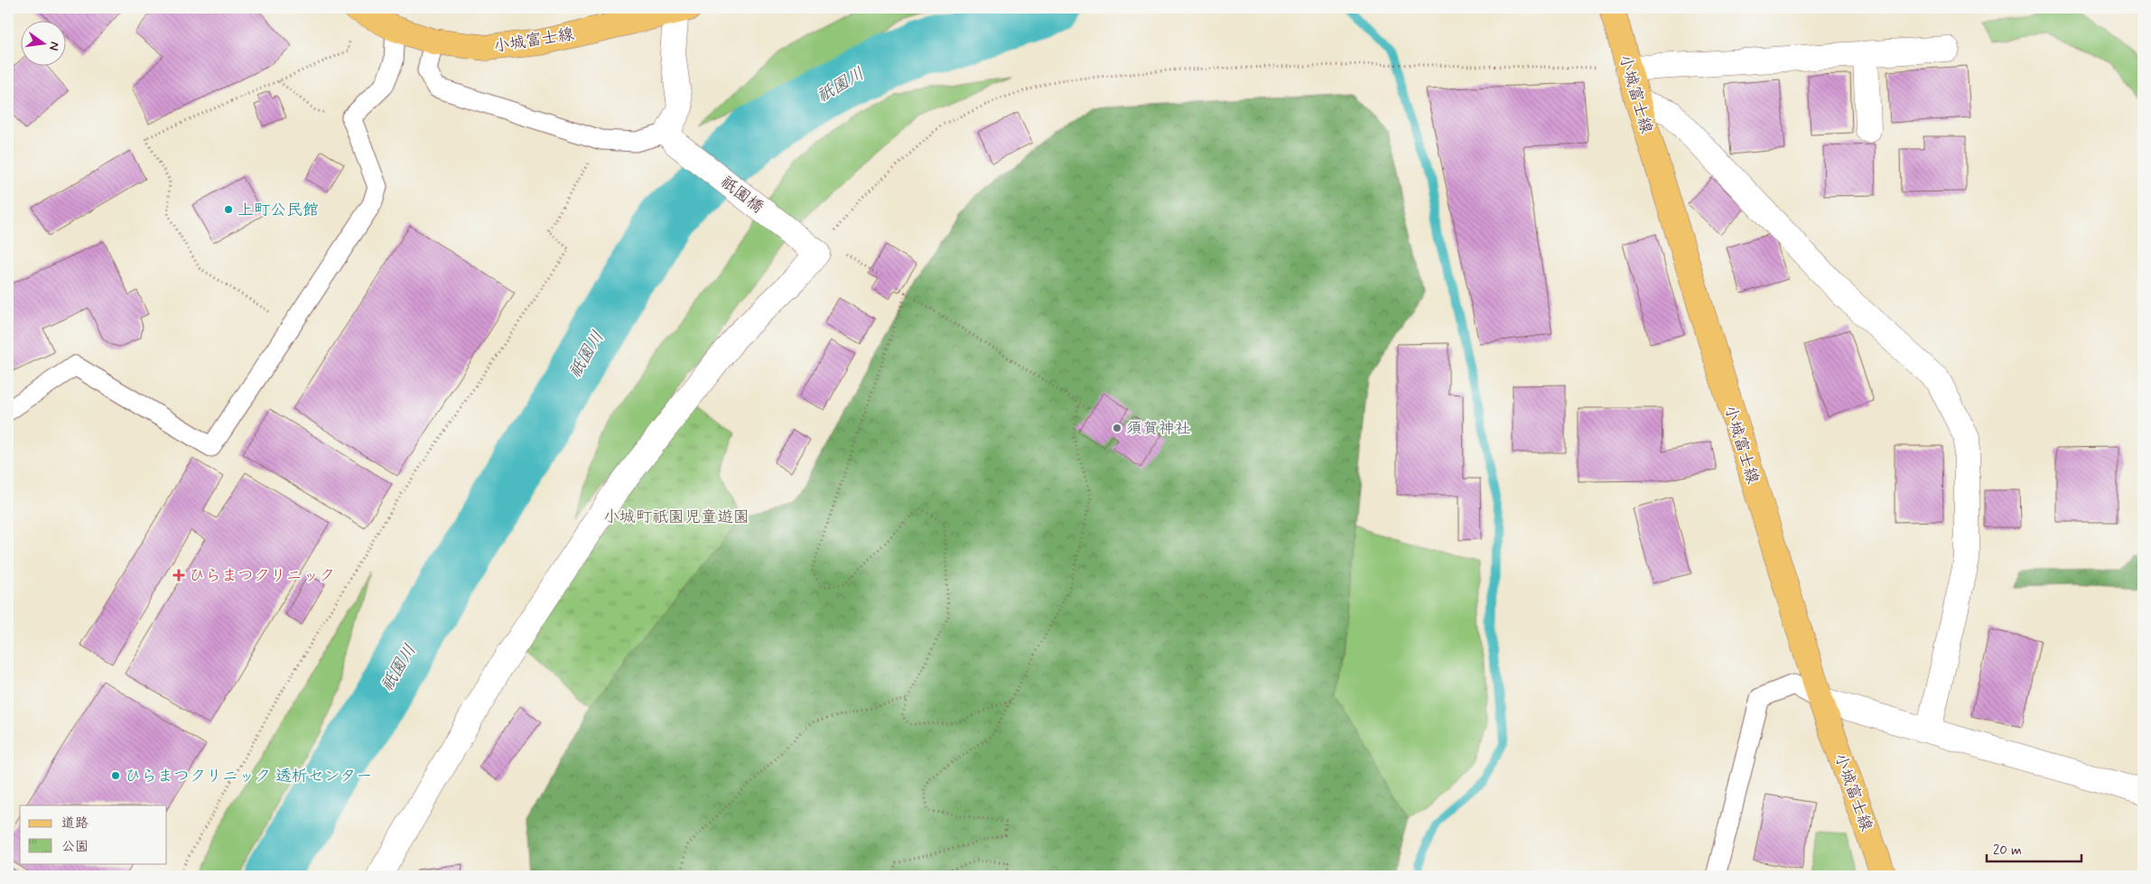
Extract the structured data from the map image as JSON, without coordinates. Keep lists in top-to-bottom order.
{
  "streets": {
    "main road": ["小城富士線"],
    "street": ["祇園橋"]
  },
  "water": ["祇園川"],
  "parks": ["小城町祇園児童遊園"],
  "places": {
    "other": ["上町公民館", "須賀神社", "ひらまつクリニック 透析センター"],
    "health": ["ひらまつクリニック"]
  },
  "legend": ["道路", "公園"],
  "scale_bar": "20 m",
  "north": "right"
}
